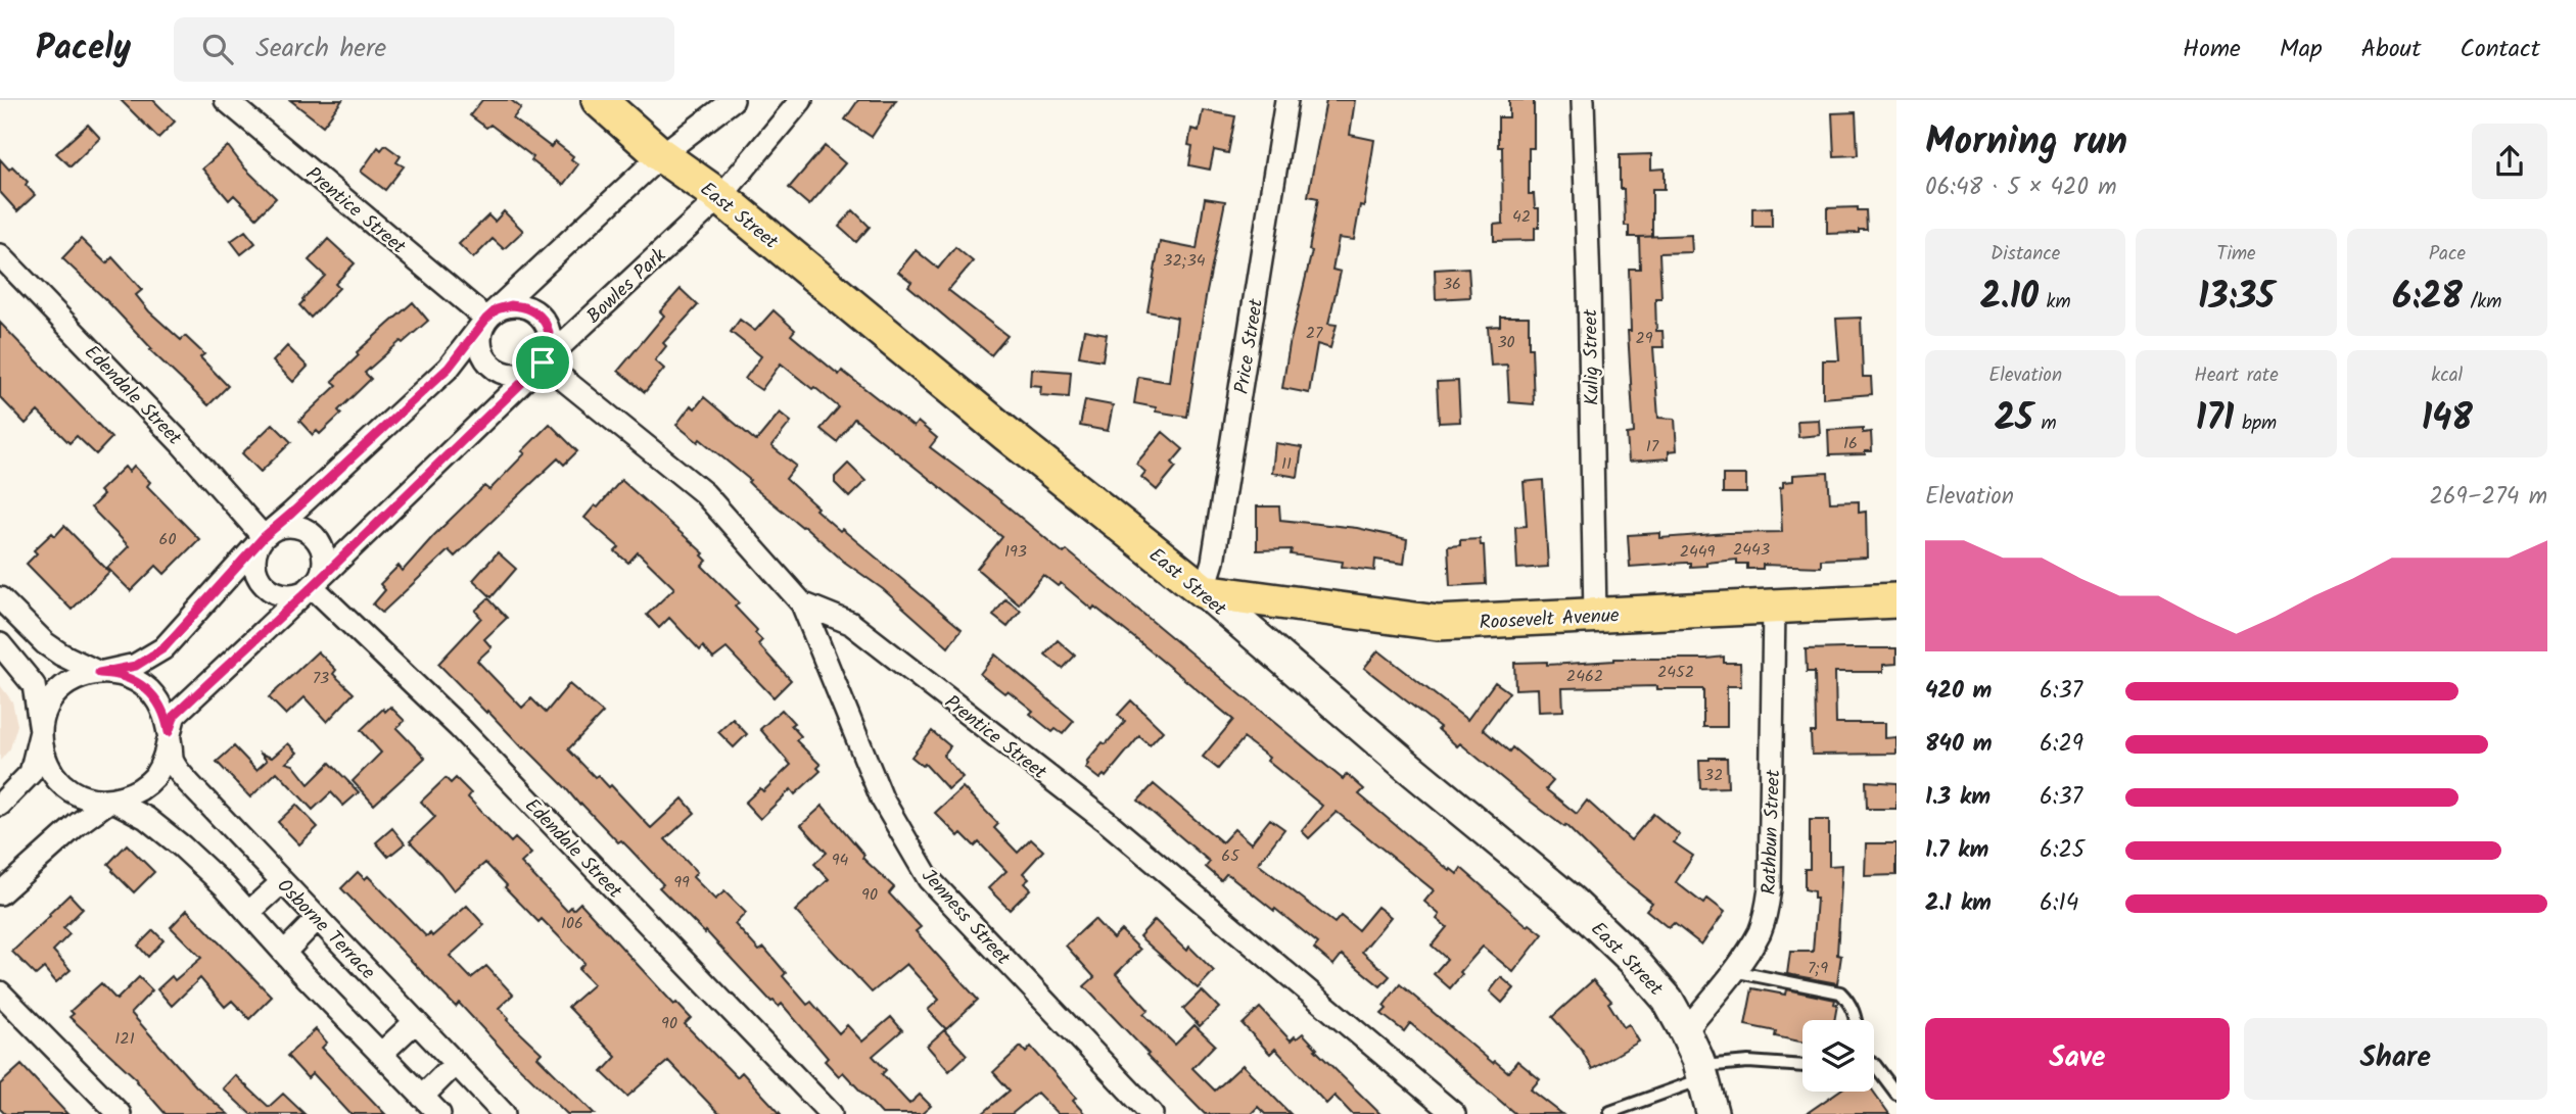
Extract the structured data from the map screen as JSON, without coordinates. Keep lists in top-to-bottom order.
{
  "streets": {
    "main road": ["East Street", "Roosevelt Avenue"],
    "street": [
      "Prentice Street",
      "Bowles Park",
      "Price Street",
      "Kulig Street",
      "Edendale Street",
      "Rathbun Street",
      "Jenness Street",
      "Osborne Terrace"
    ]
  },
  "crossings": [
    ["Prentice Street", "Bowles Park"],
    ["Prentice Street", "Jenness Street"],
    ["East Street", "Bowles Park"],
    ["East Street", "Price Street"],
    ["East Street", "Roosevelt Avenue"],
    ["East Street", "Rathbun Street"],
    ["Bowles Park", "Edendale Street"],
    ["Bowles Park", "Osborne Terrace"],
    ["Price Street", "Roosevelt Avenue"],
    ["Kulig Street", "Roosevelt Avenue"],
    ["Roosevelt Avenue", "Rathbun Street"]
  ],
  "house_numbers": [
    "42",
    "32;34",
    "36",
    "27",
    "29",
    "30",
    "16",
    "17",
    "11",
    "60",
    "2443",
    "193",
    "2449",
    "2452",
    "2462",
    "73",
    "32",
    "65",
    "94",
    "99",
    "90",
    "106",
    "7;9",
    "90",
    "121"
  ],
  "page": {
    "header": "Pacely",
    "search": "Search here",
    "nav": [
      "Home",
      "Map",
      "About",
      "Contact"
    ],
    "heading": ["Morning run", "06:48 · 5 × 420 m"],
    "stats": [
      ["Distance", "2.10 km"],
      ["Time", "13:35"],
      ["Pace", "6:28 /km"],
      ["Elevation", "25 m"],
      ["Heart rate", "171 bpm"],
      ["kcal", "148"]
    ],
    "chart": ["Elevation", "269–274 m"],
    "list": [
      {
        "name": "420 m",
        "note": "6:37"
      },
      {
        "name": "840 m",
        "note": "6:29"
      },
      {
        "name": "1.3 km",
        "note": "6:37"
      },
      {
        "name": "1.7 km",
        "note": "6:25"
      },
      {
        "name": "2.1 km",
        "note": "6:14"
      }
    ],
    "buttons": ["Save", "Share"]
  }
}
